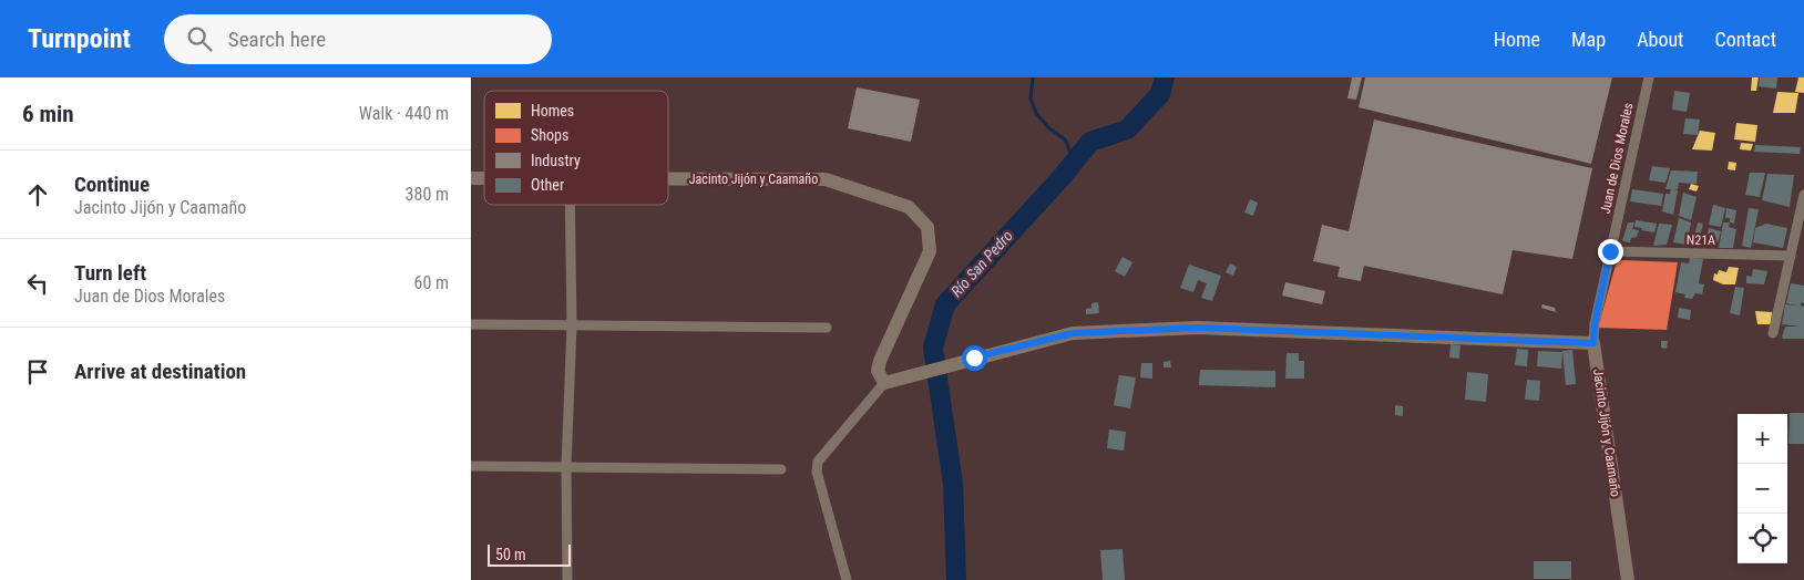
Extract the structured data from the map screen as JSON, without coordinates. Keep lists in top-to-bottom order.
{
  "streets": {
    "street": ["Juan de Dios Morales", "Jacinto Jijón y Caamaño", "N21A"]
  },
  "crossings": [
    ["Juan de Dios Morales", "Jacinto Jijón y Caamaño"],
    ["Juan de Dios Morales", "N21A"]
  ],
  "water": ["Río San Pedro"],
  "legend": [
    "Homes",
    "Shops",
    "Industry",
    "Other"
  ],
  "scale_bar": "50 m",
  "page": {
    "header": "Turnpoint",
    "search": "Search here",
    "nav": [
      "Home",
      "Map",
      "About",
      "Contact"
    ],
    "heading": ["6 min", "Walk · 440 m"],
    "list": [
      ["Continue", "Jacinto Jijón y Caamaño", "380 m"],
      ["Turn left", "Juan de Dios Morales", "60 m"],
      "Arrive at destination"
    ],
    "map_buttons": ["+", "−"],
    "scale": "50 m"
  }
}
